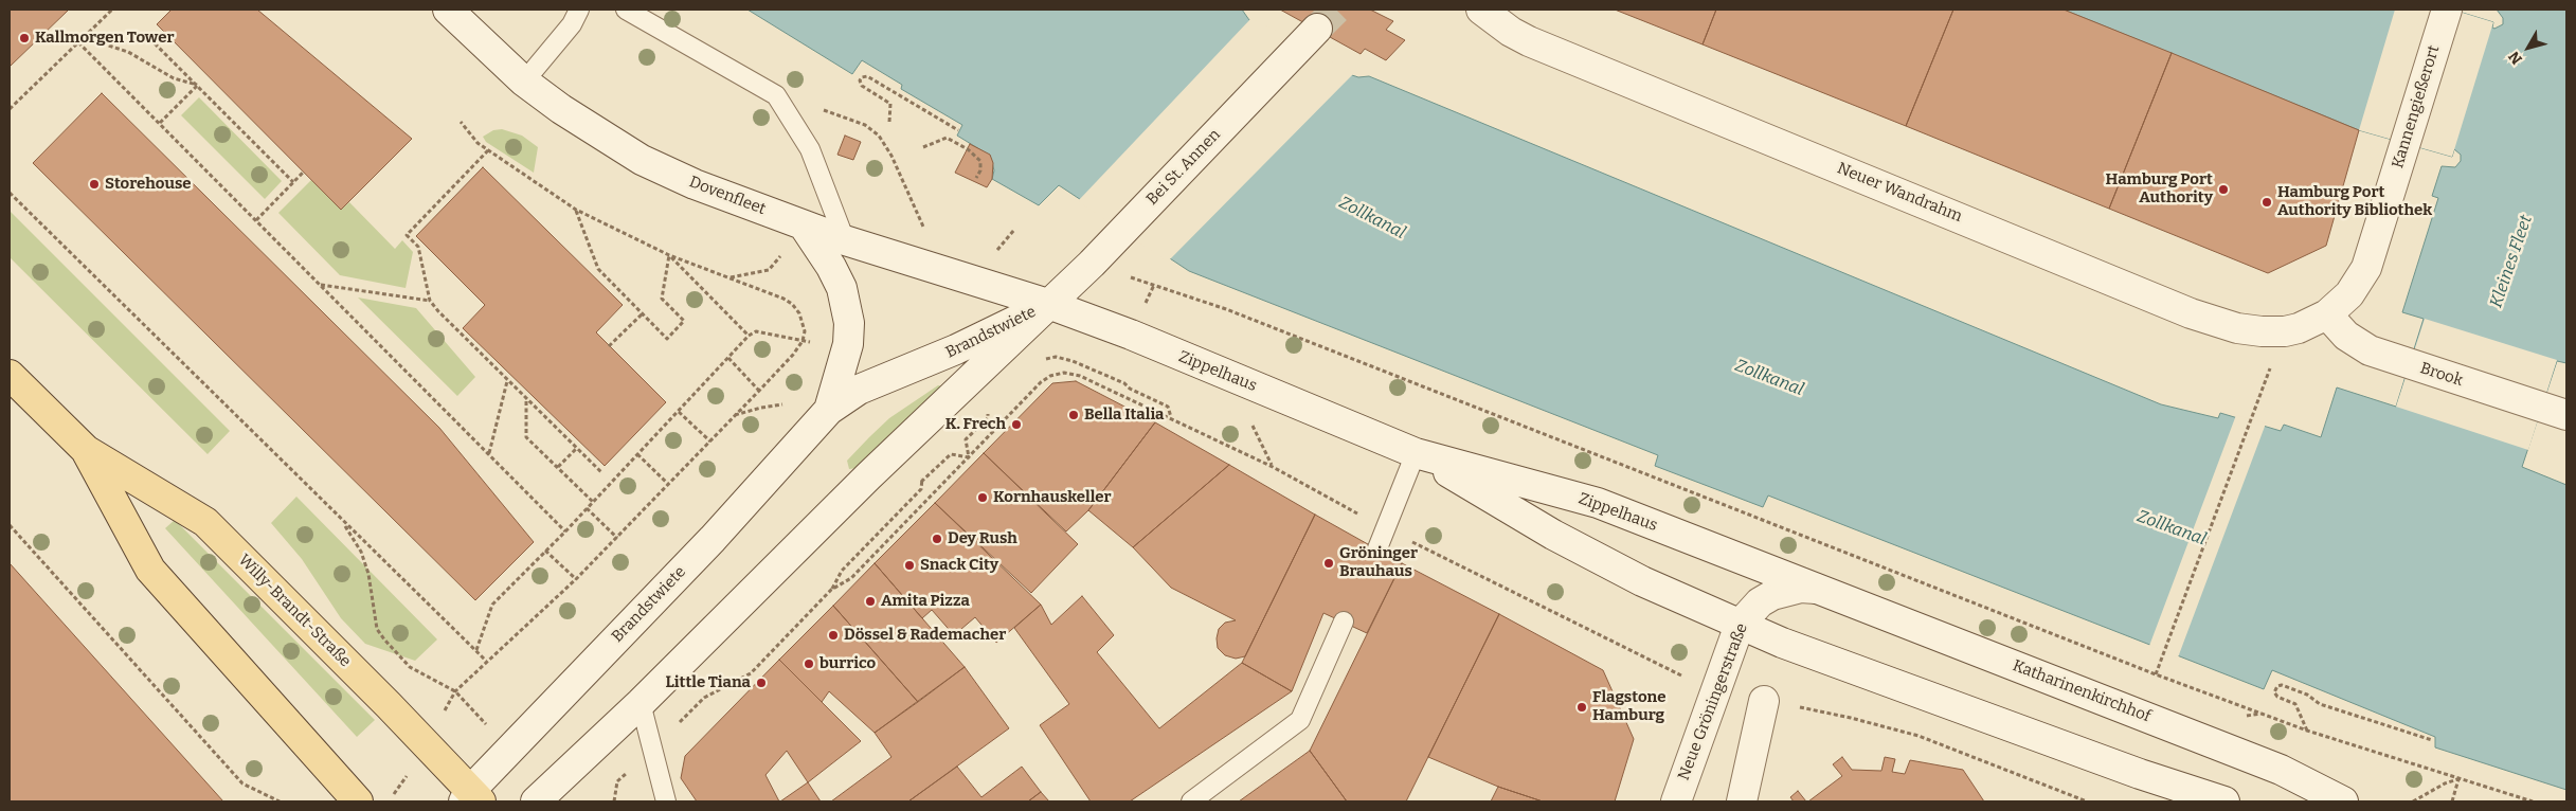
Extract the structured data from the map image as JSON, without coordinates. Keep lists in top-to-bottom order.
{
  "streets": {
    "main road": [
      "Kannengießerort",
      "Bei St. Annen",
      "Neuer Wandrahm",
      "Dovenfleet",
      "Brandstwiete",
      "Zippelhaus",
      "Brook",
      "Willy-Brandt-Straße",
      "Katharinenkirchhof",
      "Neue Gröningerstraße"
    ]
  },
  "crossings": [
    ["Kannengießerort", "Neuer Wandrahm"],
    ["Kannengießerort", "Brook"],
    ["Bei St. Annen", "Dovenfleet"],
    ["Bei St. Annen", "Brandstwiete"],
    ["Bei St. Annen", "Zippelhaus"],
    ["Neuer Wandrahm", "Brook"],
    ["Dovenfleet", "Brandstwiete"],
    ["Dovenfleet", "Zippelhaus"],
    ["Brandstwiete", "Zippelhaus"],
    ["Brandstwiete", "Willy-Brandt-Straße"],
    ["Zippelhaus", "Katharinenkirchhof"],
    ["Zippelhaus", "Neue Gröningerstraße"],
    ["Katharinenkirchhof", "Neue Gröningerstraße"]
  ],
  "water": ["Zollkanal", "Kleines Fleet"],
  "places": [
    "Kallmorgen Tower",
    "Storehouse",
    "Hamburg Port Authority",
    "Hamburg Port Authority Bibliothek",
    "Bella Italia",
    "K. Frech",
    "Kornhauskeller",
    "Dey Rush",
    "Gröninger Brauhaus",
    "Snack City",
    "Amita Pizza",
    "Dössel & Rademacher",
    "burrico",
    "Little Tiana",
    "Flagstone Hamburg"
  ],
  "north": "bottom left"
}
